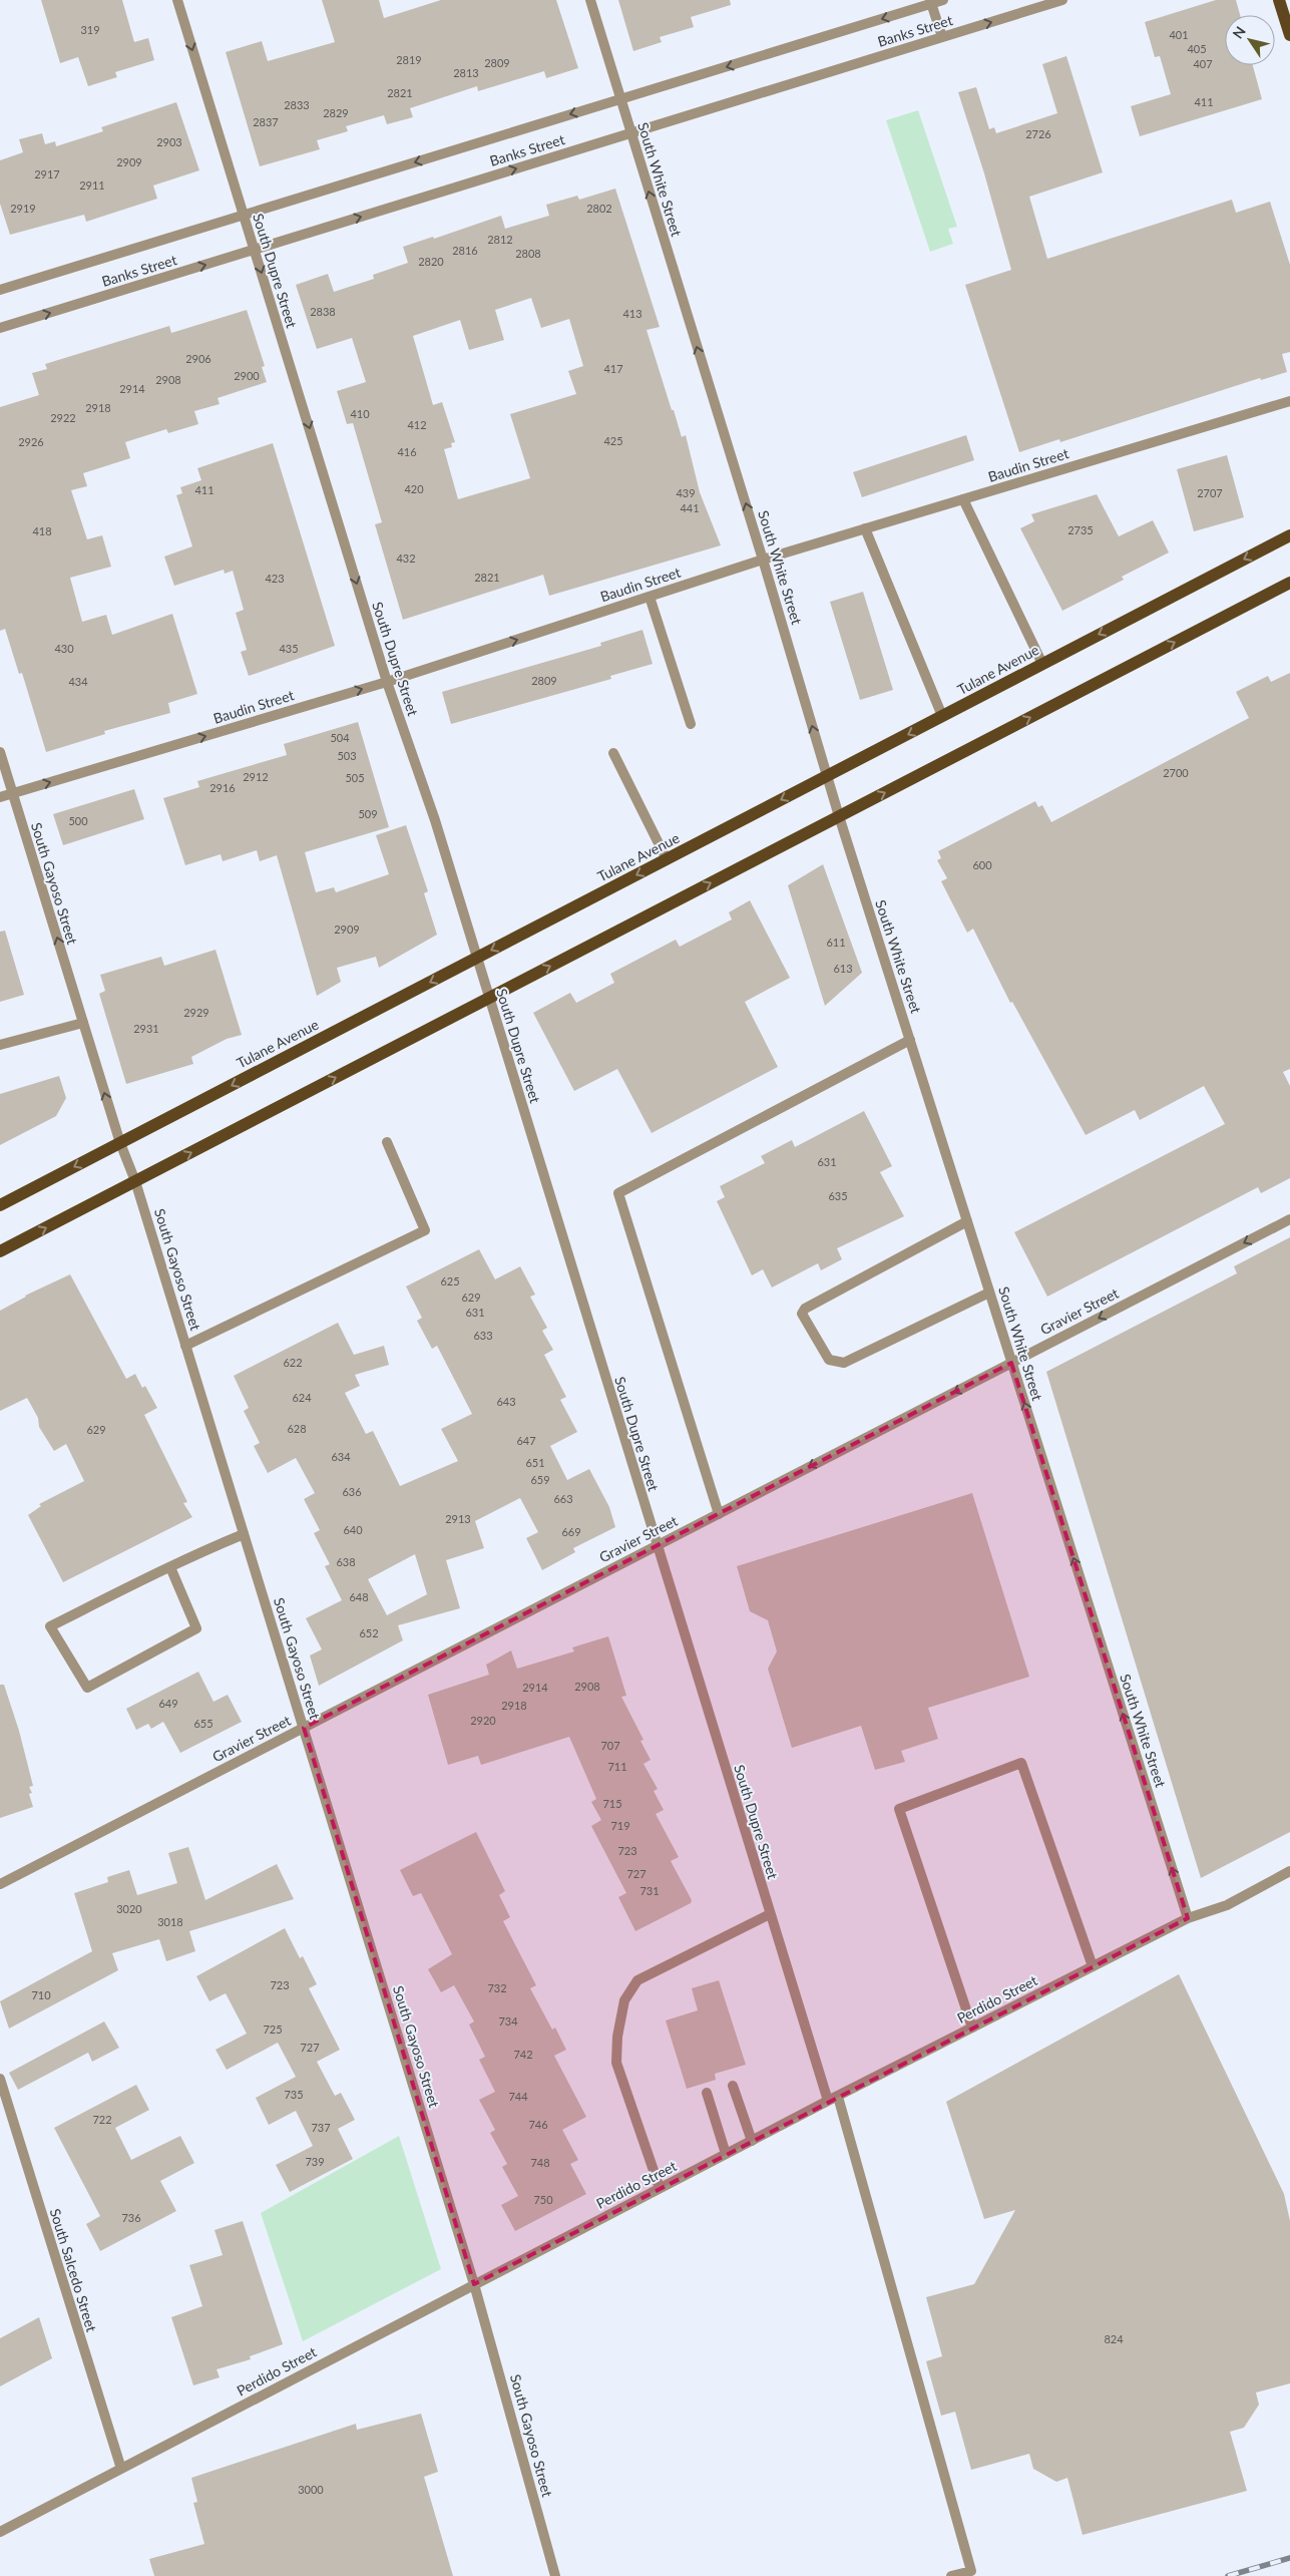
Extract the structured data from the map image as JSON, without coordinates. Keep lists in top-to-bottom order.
{
  "streets": {
    "main road": ["Tulane Avenue"],
    "street": [
      "Banks Street",
      "South White Street",
      "South Dupre Street",
      "Baudin Street",
      "South Gayoso Street",
      "Gravier Street",
      "Perdido Street",
      "South Salcedo Street"
    ]
  },
  "crossings": [
    ["Banks Street", "South White Street"],
    ["Banks Street", "South Dupre Street"],
    ["South White Street", "Baudin Street"],
    ["South White Street", "Tulane Avenue"],
    ["South White Street", "Gravier Street"],
    ["South White Street", "Perdido Street"],
    ["South Dupre Street", "Baudin Street"],
    ["South Dupre Street", "Tulane Avenue"],
    ["South Dupre Street", "Gravier Street"],
    ["South Dupre Street", "Perdido Street"],
    ["Baudin Street", "South Gayoso Street"],
    ["Tulane Avenue", "South Gayoso Street"],
    ["South Gayoso Street", "Gravier Street"],
    ["South Gayoso Street", "Perdido Street"],
    ["Perdido Street", "South Salcedo Street"]
  ],
  "one_way": ["South White Street", "Baudin Street", "Gravier Street"],
  "house_numbers": [
    "319",
    "401",
    "405",
    "2819",
    "2809",
    "407",
    "2813",
    "2821",
    "411",
    "2833",
    "2829",
    "2837",
    "2726",
    "2903",
    "2909",
    "2917",
    "2911",
    "2919",
    "2802",
    "2812",
    "2816",
    "2808",
    "2820",
    "2838",
    "413",
    "2906",
    "417",
    "2900",
    "2908",
    "2914",
    "2918",
    "410",
    "2922",
    "412",
    "425",
    "2926",
    "416",
    "420",
    "411",
    "439",
    "2707",
    "441",
    "2735",
    "418",
    "432",
    "2821",
    "423",
    "430",
    "435",
    "2809",
    "434",
    "504",
    "503",
    "2700",
    "2912",
    "505",
    "2916",
    "509",
    "500",
    "600",
    "2909",
    "611",
    "613",
    "2929",
    "2931",
    "631",
    "635",
    "625",
    "629",
    "631",
    "633",
    "622",
    "624",
    "643",
    "628",
    "629",
    "647",
    "634",
    "651",
    "659",
    "636",
    "663",
    "2913",
    "640",
    "669",
    "638",
    "648",
    "652",
    "2908",
    "2914",
    "649",
    "2918",
    "2920",
    "655",
    "707",
    "711",
    "715",
    "719",
    "723",
    "727",
    "731",
    "3020",
    "3018",
    "723",
    "732",
    "710",
    "734",
    "725",
    "727",
    "742",
    "735",
    "744",
    "722",
    "746",
    "737",
    "739",
    "748",
    "750",
    "736",
    "824",
    "3000"
  ],
  "north": "top left"
}
